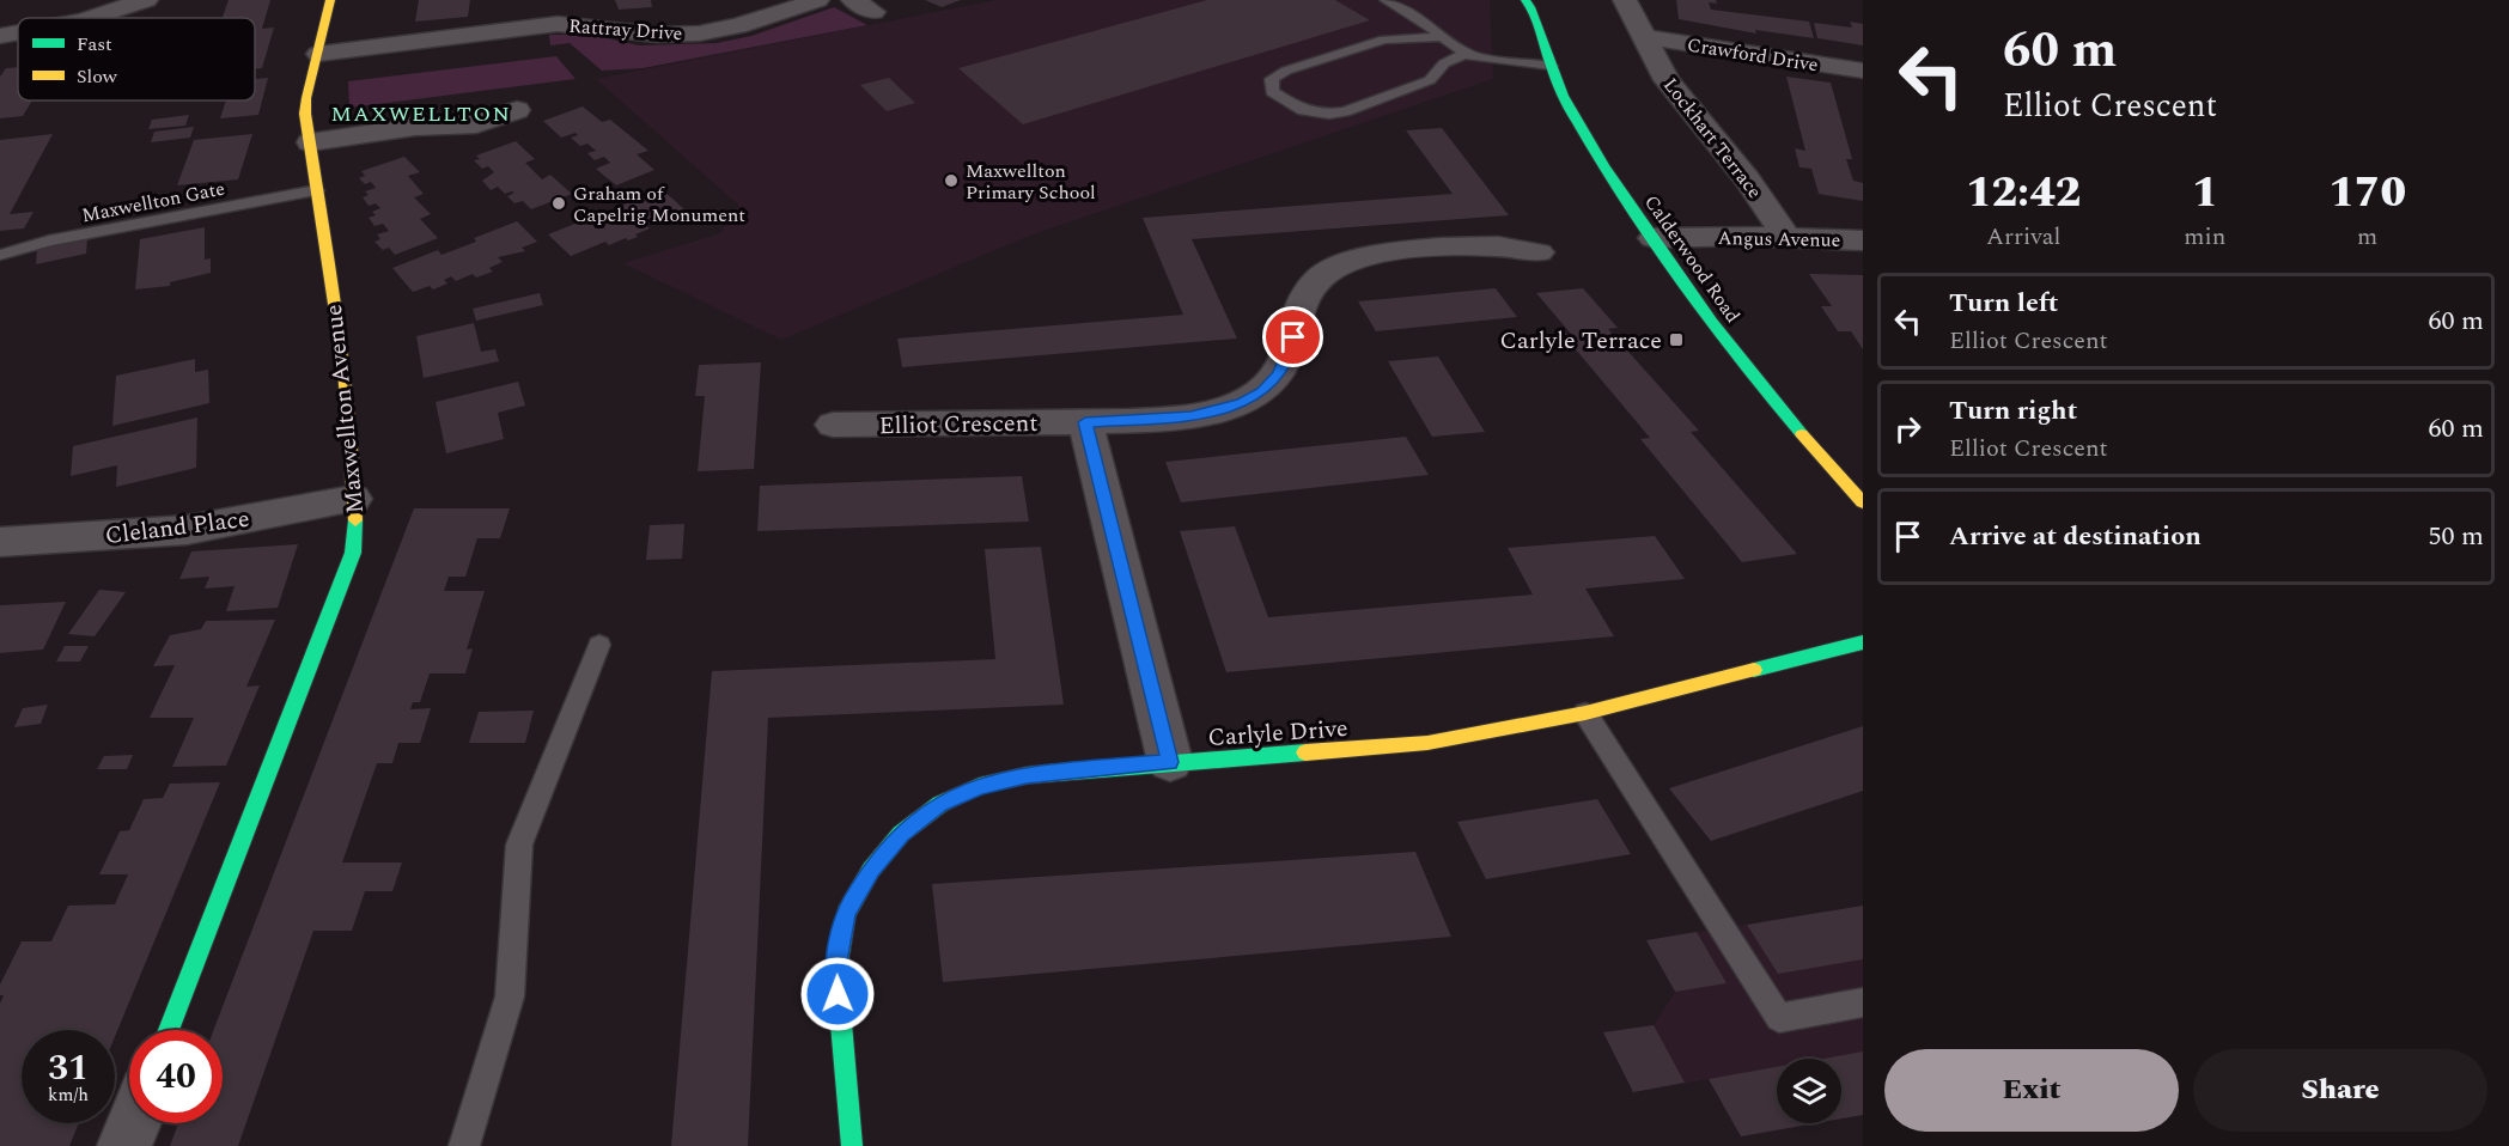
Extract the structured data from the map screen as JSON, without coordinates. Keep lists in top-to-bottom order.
{
  "streets": {
    "street": [
      "Rattray Drive",
      "Crawford Drive",
      "Lockhart Terrace",
      "Angus Avenue",
      "Calderwood Road",
      "Maxwellton Avenue",
      "Elliot Crescent",
      "Cleland Place",
      "Carlyle Drive"
    ],
    "lane": ["Maxwellton Gate"]
  },
  "crossings": [
    ["Rattray Drive", "Maxwellton Avenue"],
    ["Crawford Drive", "Lockhart Terrace"],
    ["Lockhart Terrace", "Angus Avenue"],
    ["Maxwellton Gate", "Maxwellton Avenue"],
    ["Angus Avenue", "Calderwood Road"],
    ["Maxwellton Avenue", "Cleland Place"]
  ],
  "districts": ["MAXWELLTON"],
  "places": {
    "other": ["Maxwellton Primary School", "Graham of Capelrig Monument"],
    "transit": ["Carlyle Terrace"]
  },
  "legend": ["Fast", "Slow"],
  "page": {
    "turn": ["60 m", "Elliot Crescent"],
    "eta": [
      "12:42",
      "Arrival",
      "1",
      "min",
      "170",
      "m"
    ],
    "list": [
      {
        "name": "Turn left",
        "note": "Elliot Crescent",
        "value": "60 m"
      },
      {
        "name": "Turn right",
        "note": "Elliot Crescent",
        "value": "60 m"
      },
      {
        "name": "Arrive at destination",
        "value": "50 m"
      }
    ],
    "speed": "31 km/h",
    "limit": "40",
    "buttons": ["Exit", "Share"]
  }
}
